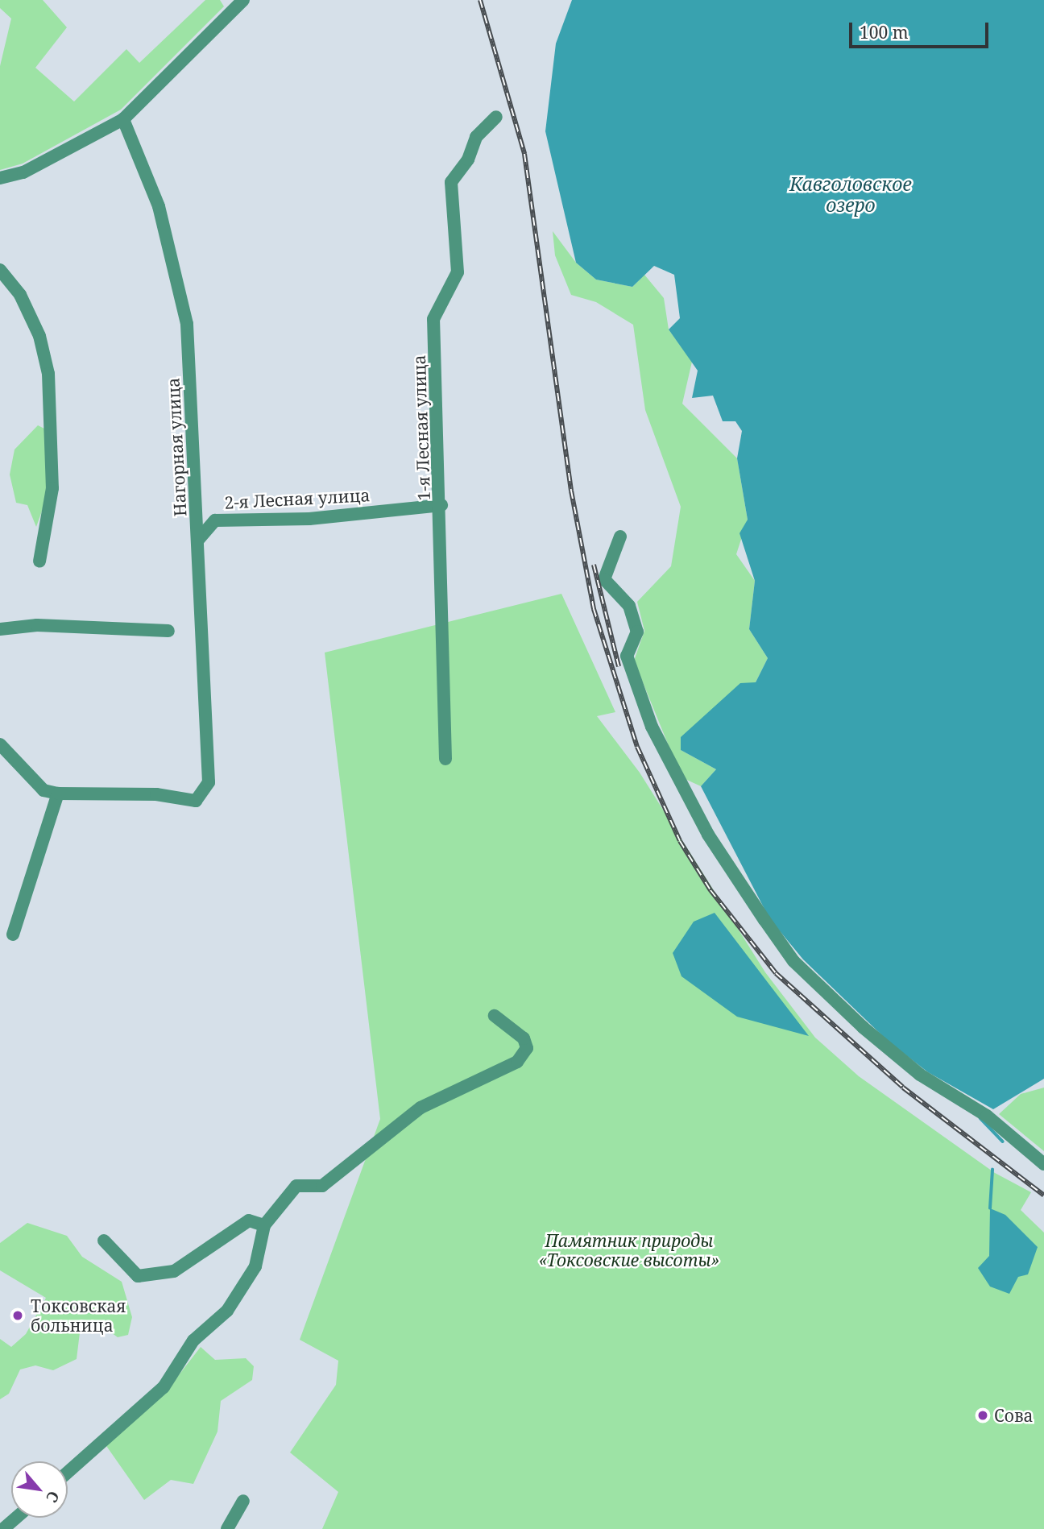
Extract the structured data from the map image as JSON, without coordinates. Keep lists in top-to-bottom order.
{
  "streets": {
    "street": ["1-я Лесная улица", "Нагорная улица", "2-я Лесная улица"]
  },
  "crossings": [
    ["1-я Лесная улица", "2-я Лесная улица"],
    ["Нагорная улица", "2-я Лесная улица"]
  ],
  "water": ["Кавголовское озеро"],
  "parks": ["Памятник природы «Токсовские высоты»"],
  "places": ["Токсовская больница", "Сова"],
  "scale_bar": "100 m",
  "north": "bottom right"
}
